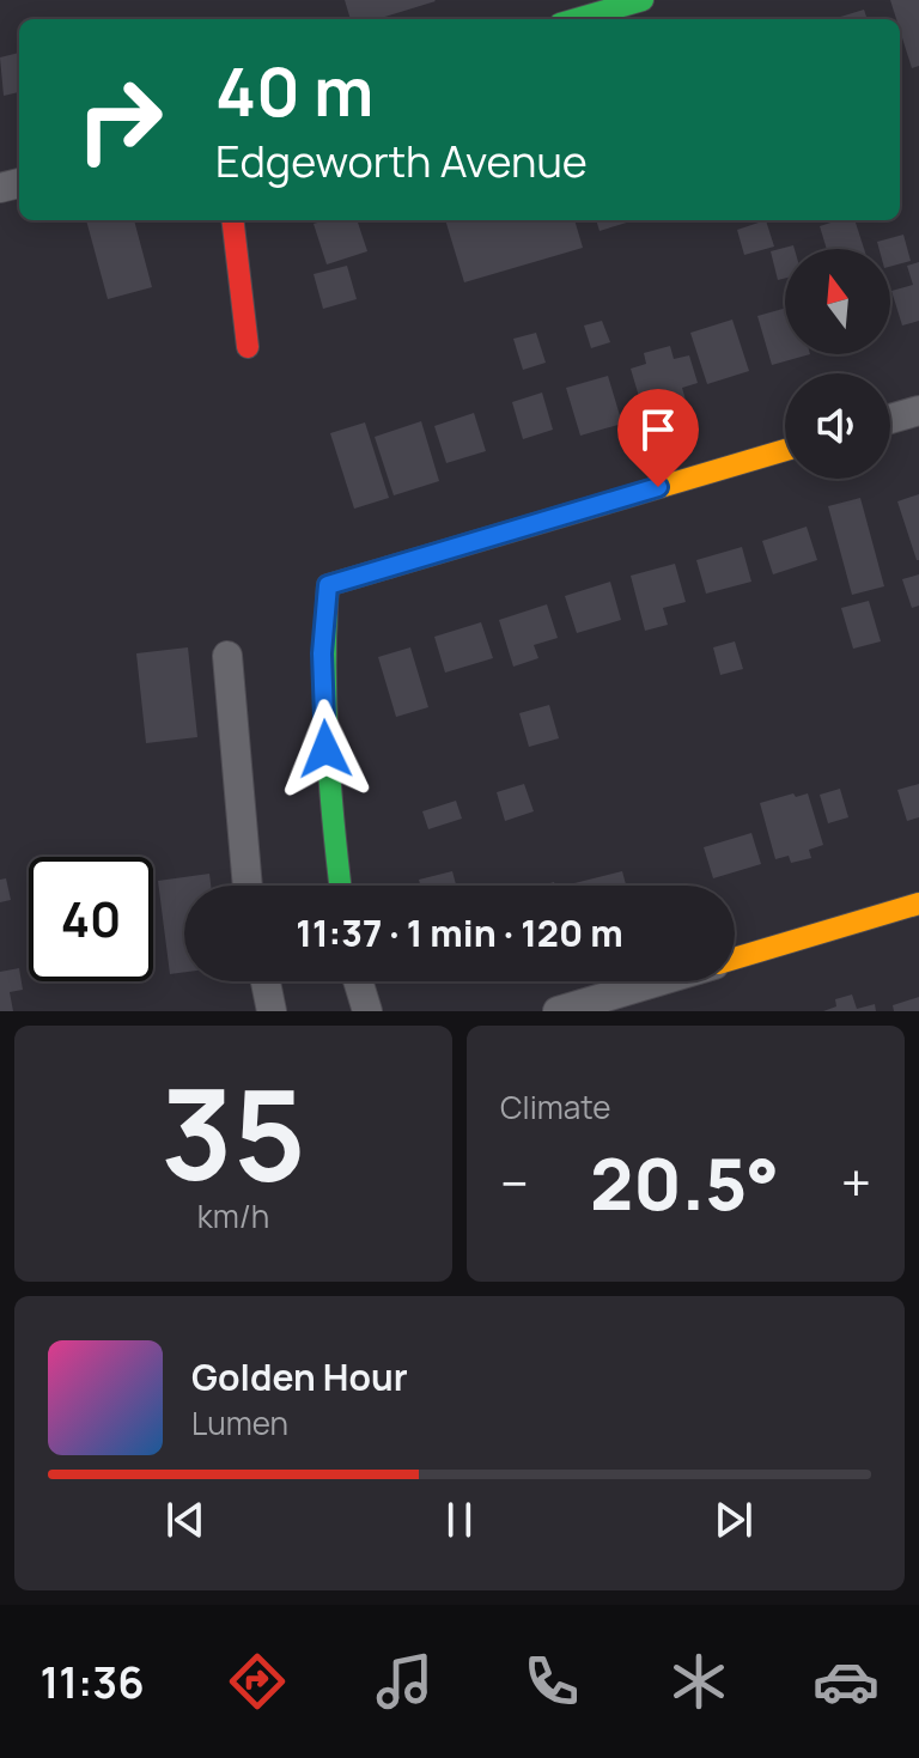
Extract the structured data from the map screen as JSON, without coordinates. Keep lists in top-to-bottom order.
{
  "north": "top",
  "page": {
    "turn": ["40 m", "Edgeworth Avenue"],
    "limit": "40",
    "trip": "11:37 · 1 min · 120 m",
    "tile": [
      ["35", "km/h"],
      "Climate"
    ],
    "heat": ["−", "20.5°", "+"],
    "song": ["Golden Hour", "Lumen"],
    "tabs": "11:36"
  }
}
